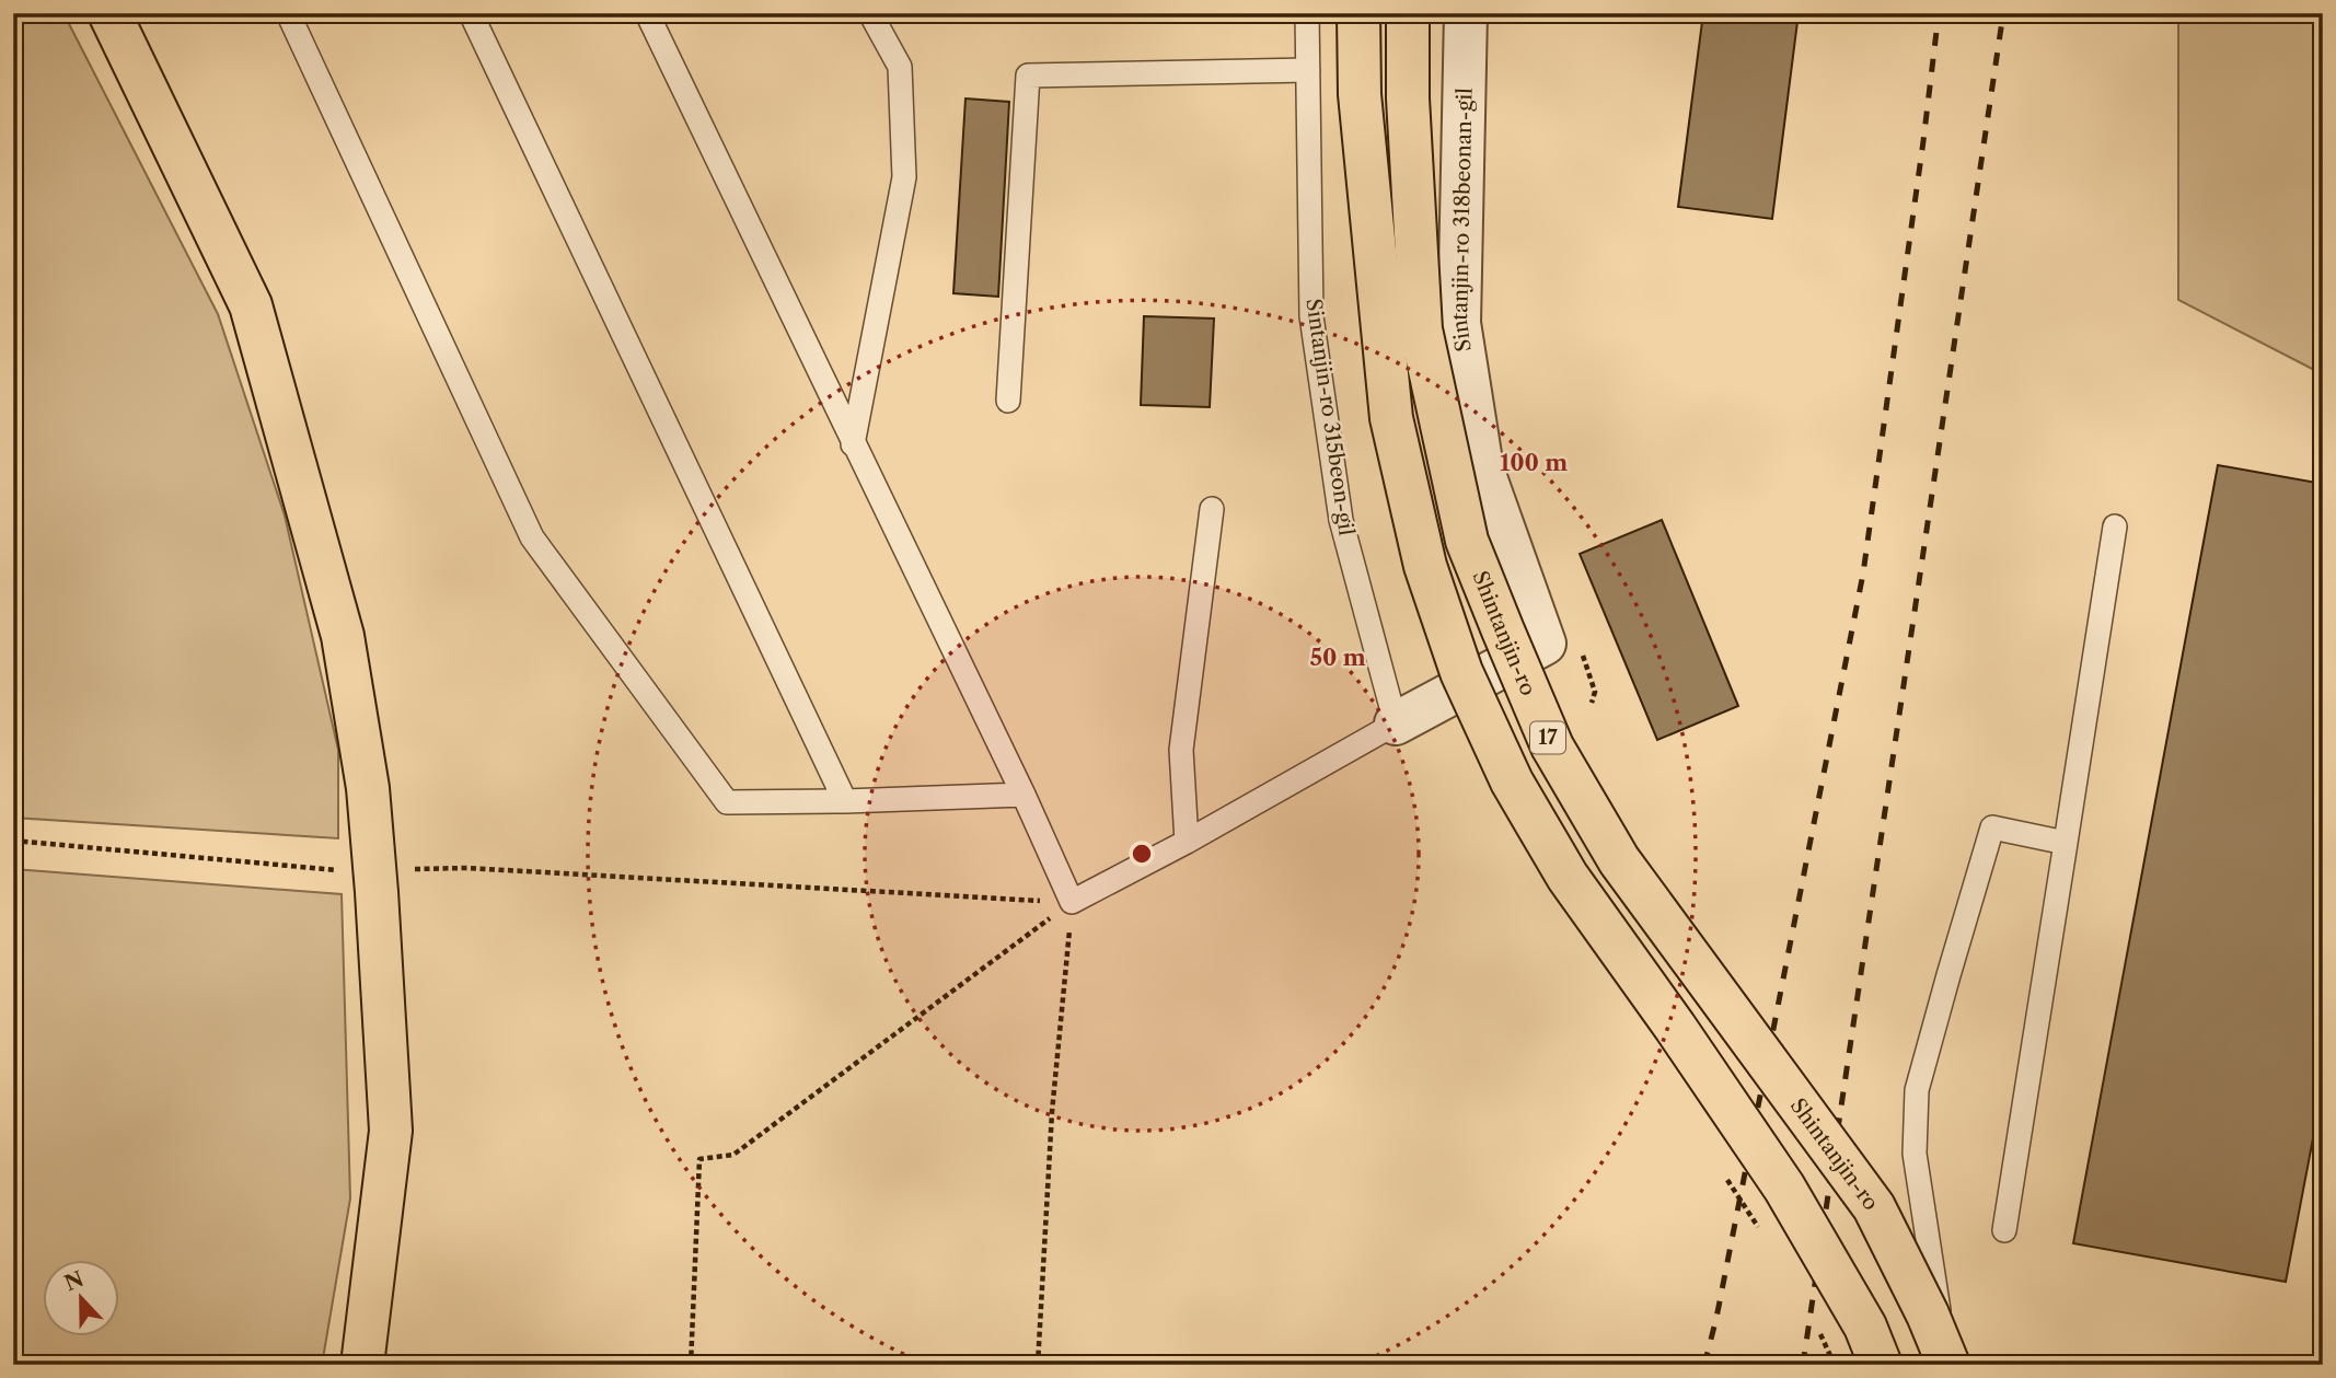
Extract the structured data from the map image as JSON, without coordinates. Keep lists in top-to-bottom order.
{
  "streets": {
    "main road": ["Shintanjin-ro", "17"],
    "street": ["Sintanjin-ro 318beonan-gil"],
    "lane": ["Sintanjin-ro 315beon-gil"]
  },
  "crossings": [
    ["Sintanjin-ro 318beonan-gil", "Sintanjin-ro 315beon-gil"]
  ],
  "north": "top",
  "rings": ["100 m", "50 m"]
}
